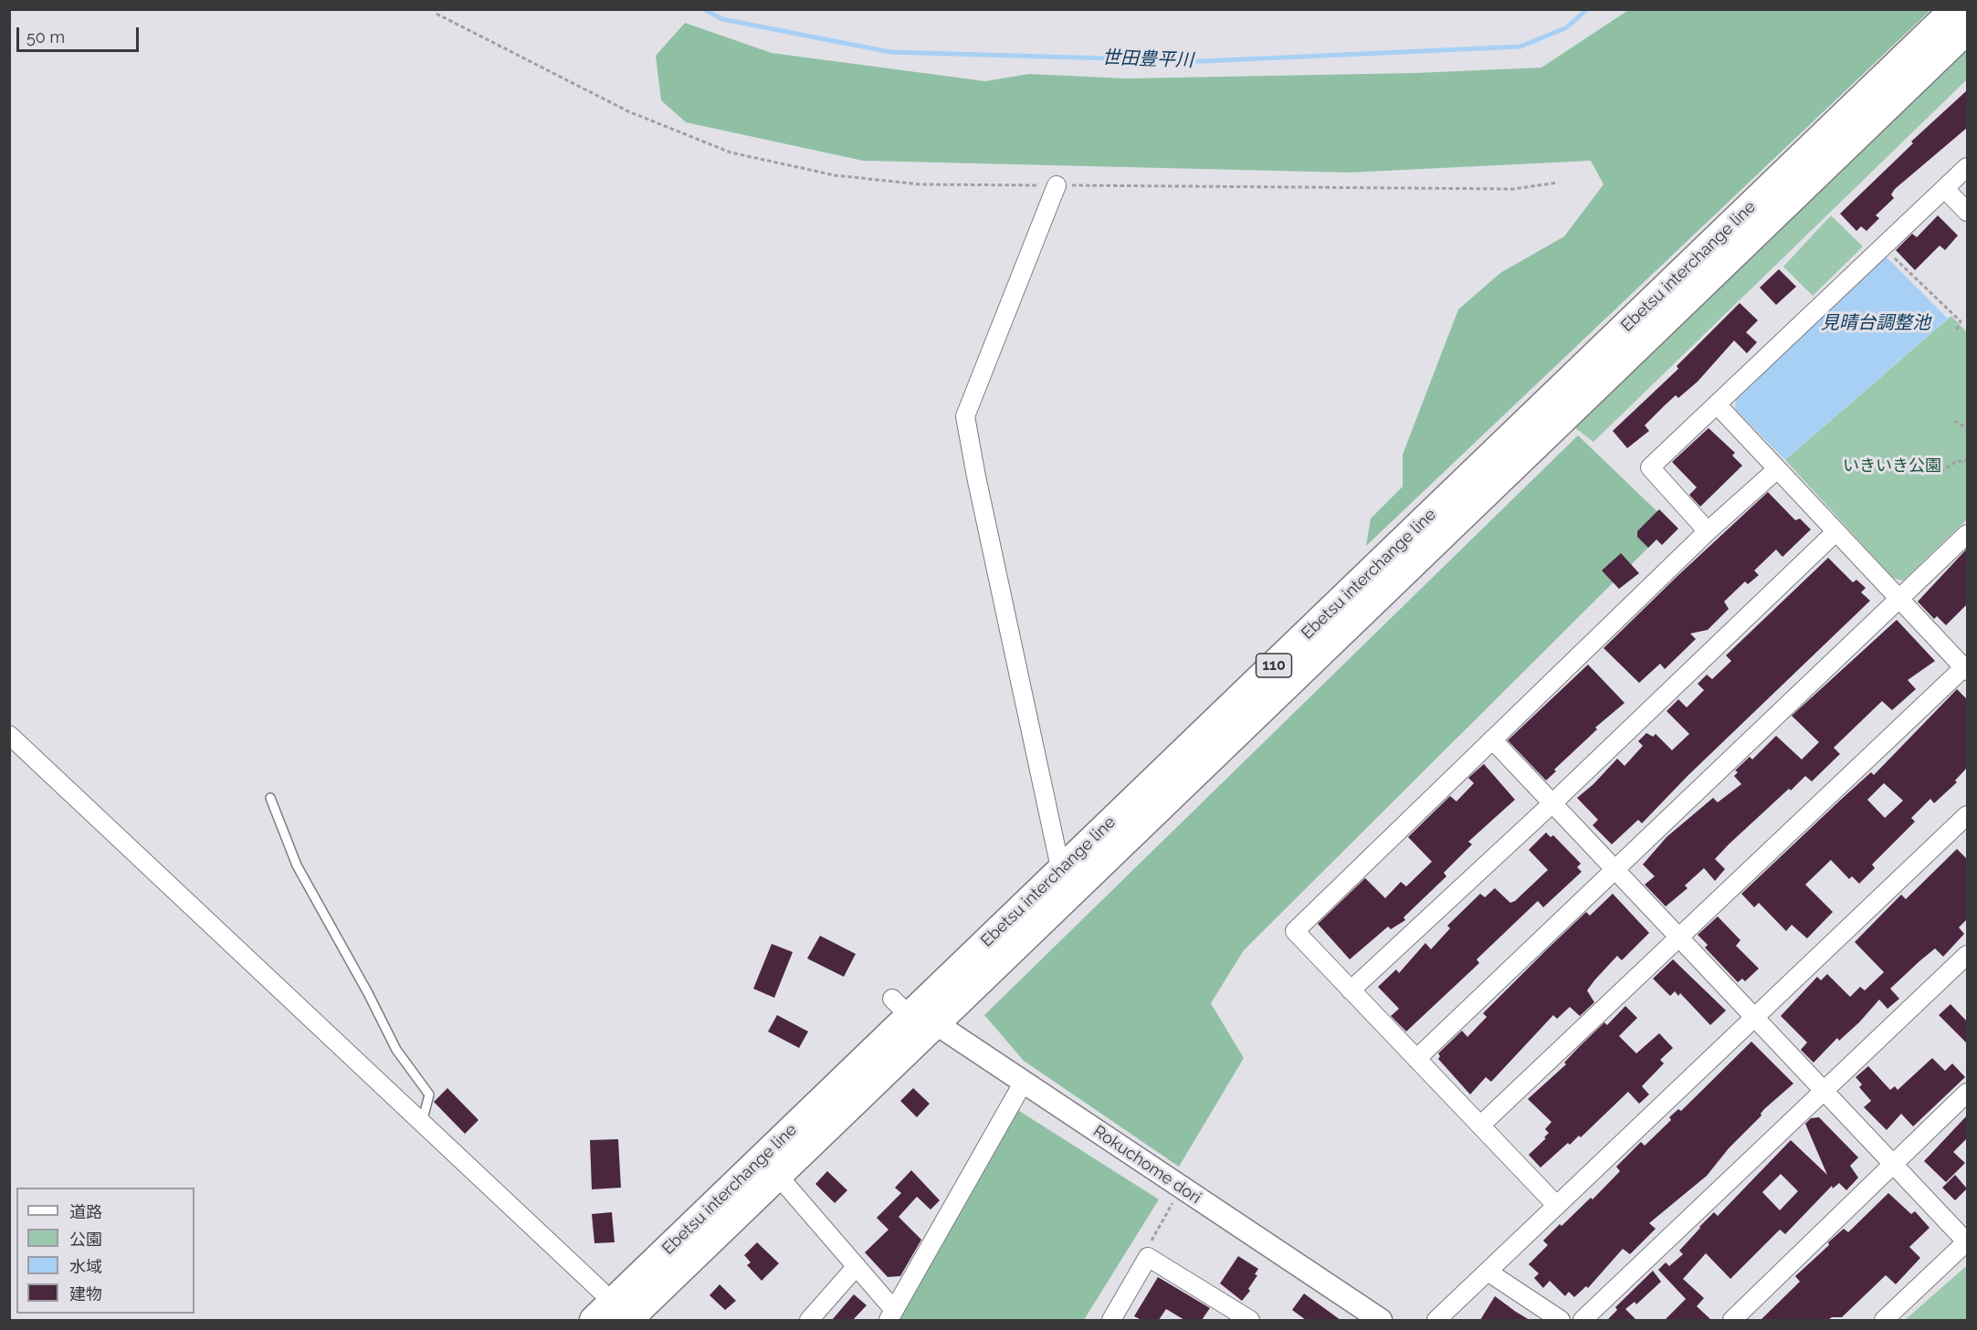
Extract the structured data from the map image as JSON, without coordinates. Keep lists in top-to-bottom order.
{
  "streets": {
    "main road": ["Ebetsu interchange line", "110"],
    "street": ["Rokuchome dori"]
  },
  "crossings": [
    ["Ebetsu interchange line", "Rokuchome dori"]
  ],
  "water": ["世田豊平川", "見晴台調整池"],
  "parks": ["いきいき公園"],
  "legend": [
    "道路",
    "公園",
    "水域",
    "建物"
  ],
  "scale_bar": "50 m"
}
